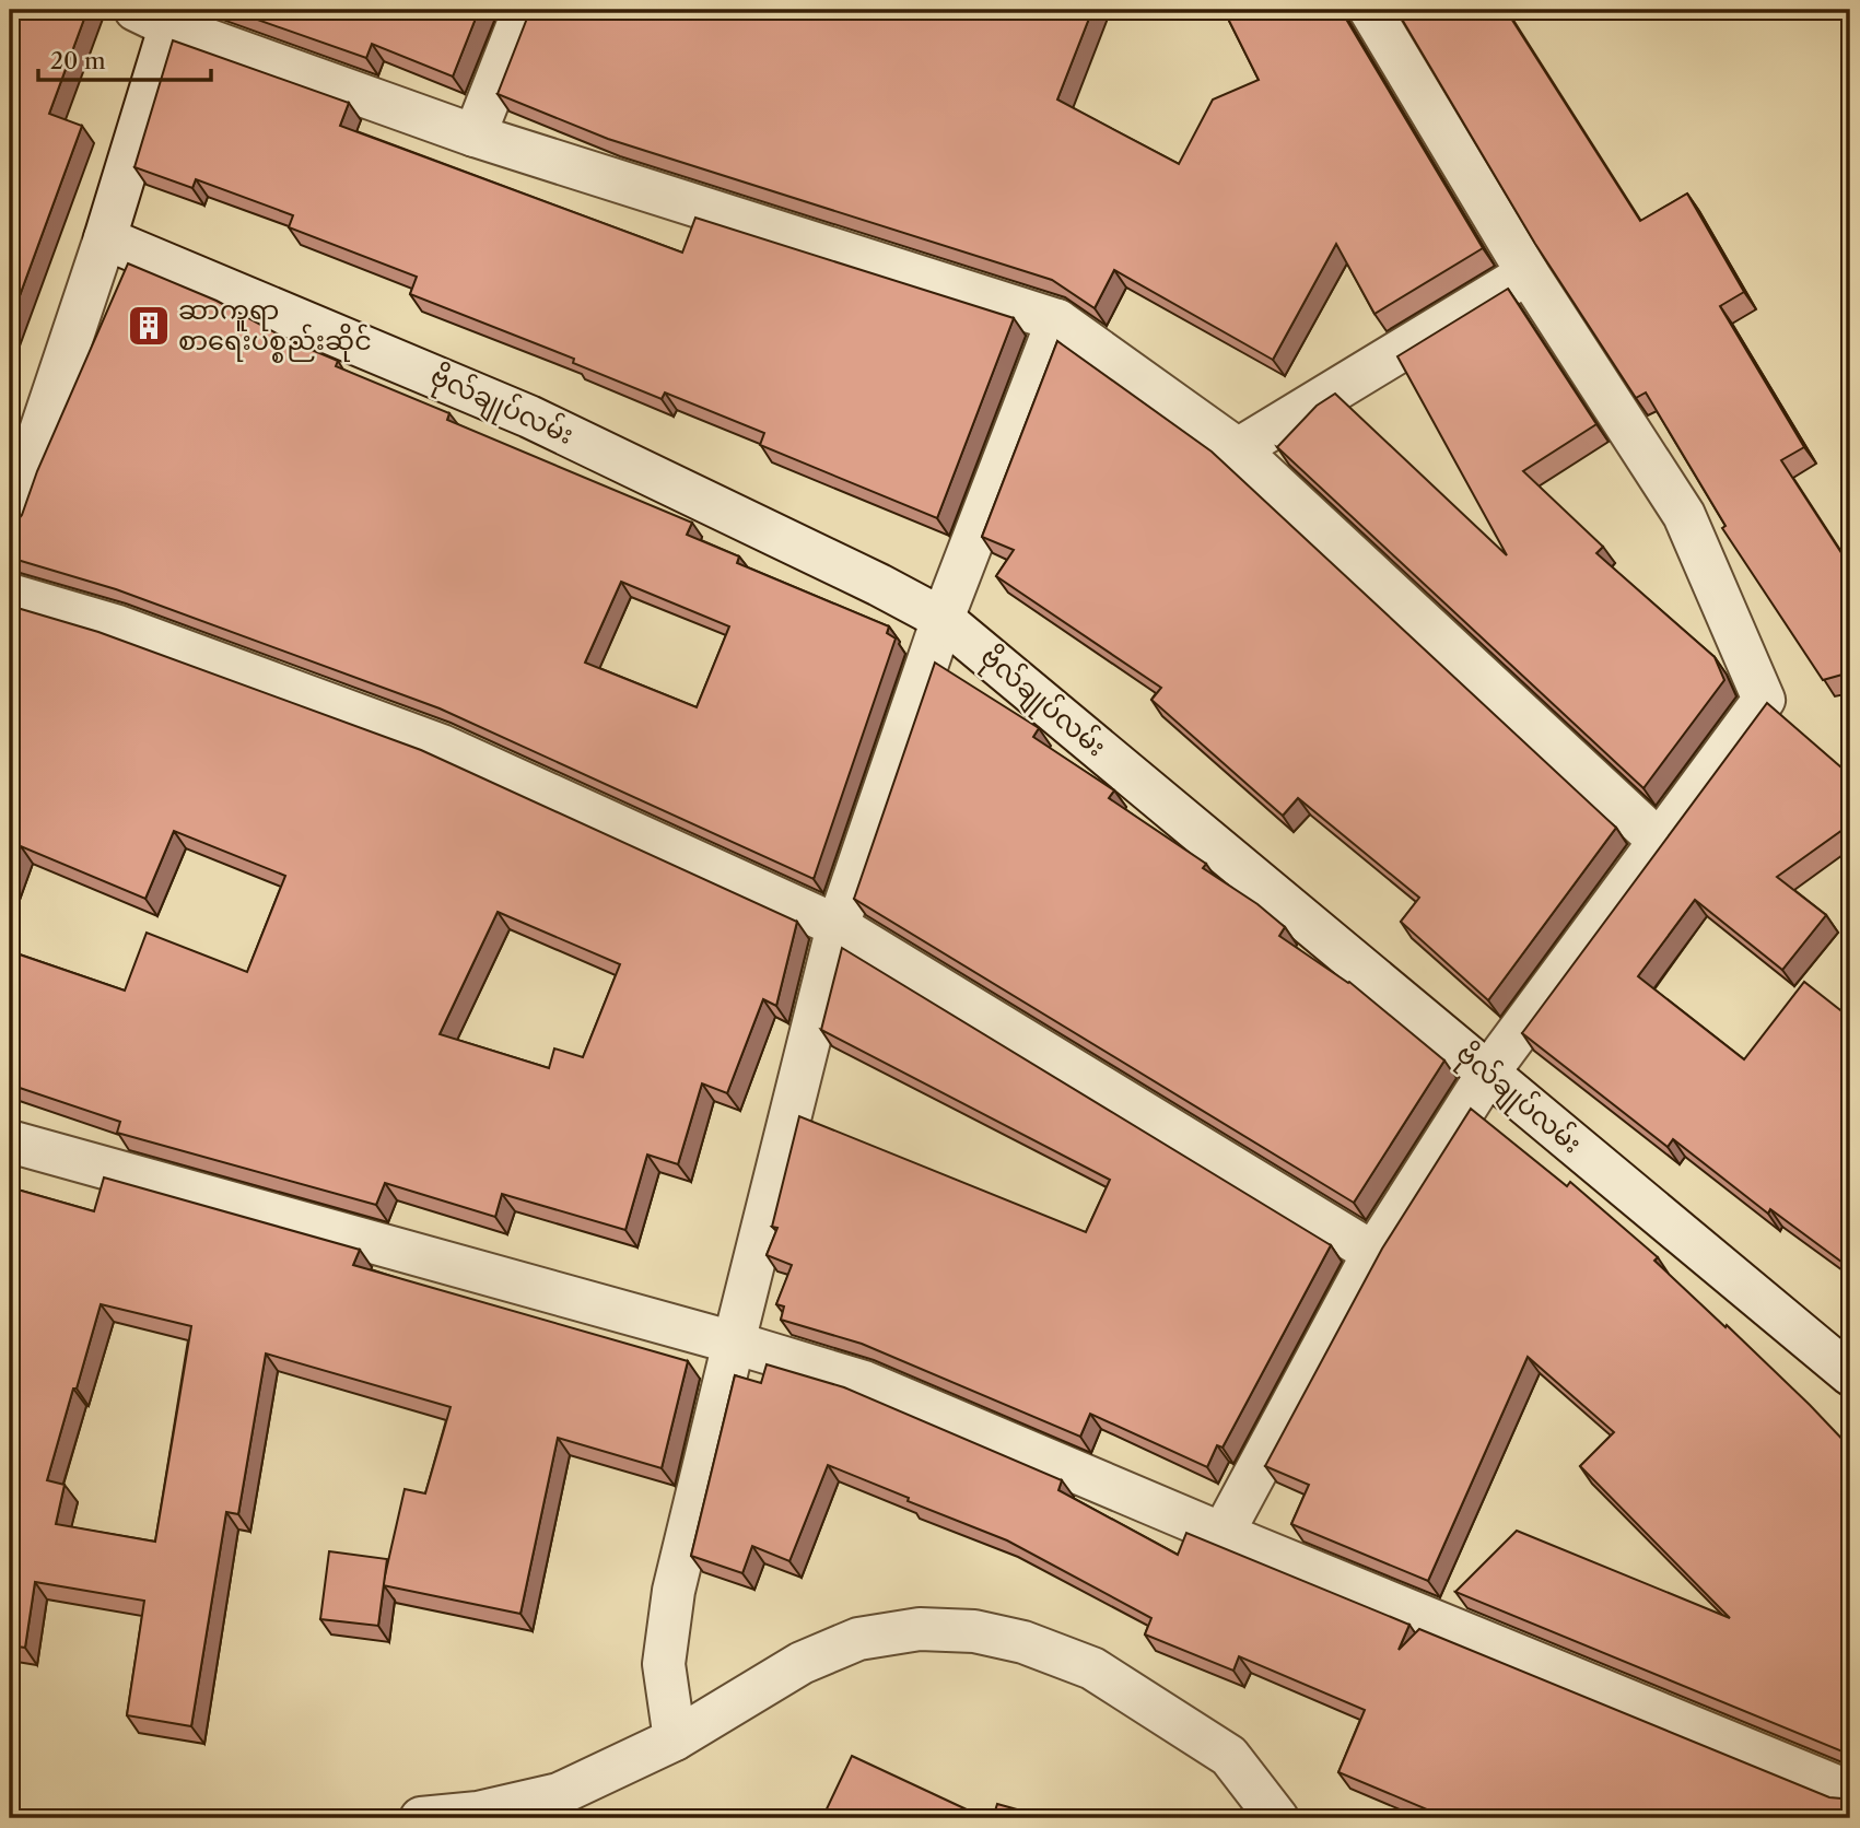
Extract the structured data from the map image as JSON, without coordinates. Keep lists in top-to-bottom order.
{
  "streets": {
    "street": ["ဗိုလ်‌ချုပ်‌လမ်း"]
  },
  "places": {
    "building": ["ဆာကူရာ စာရေးပစ္စည်းဆိုင်"]
  },
  "scale_bar": "20 m"
}
